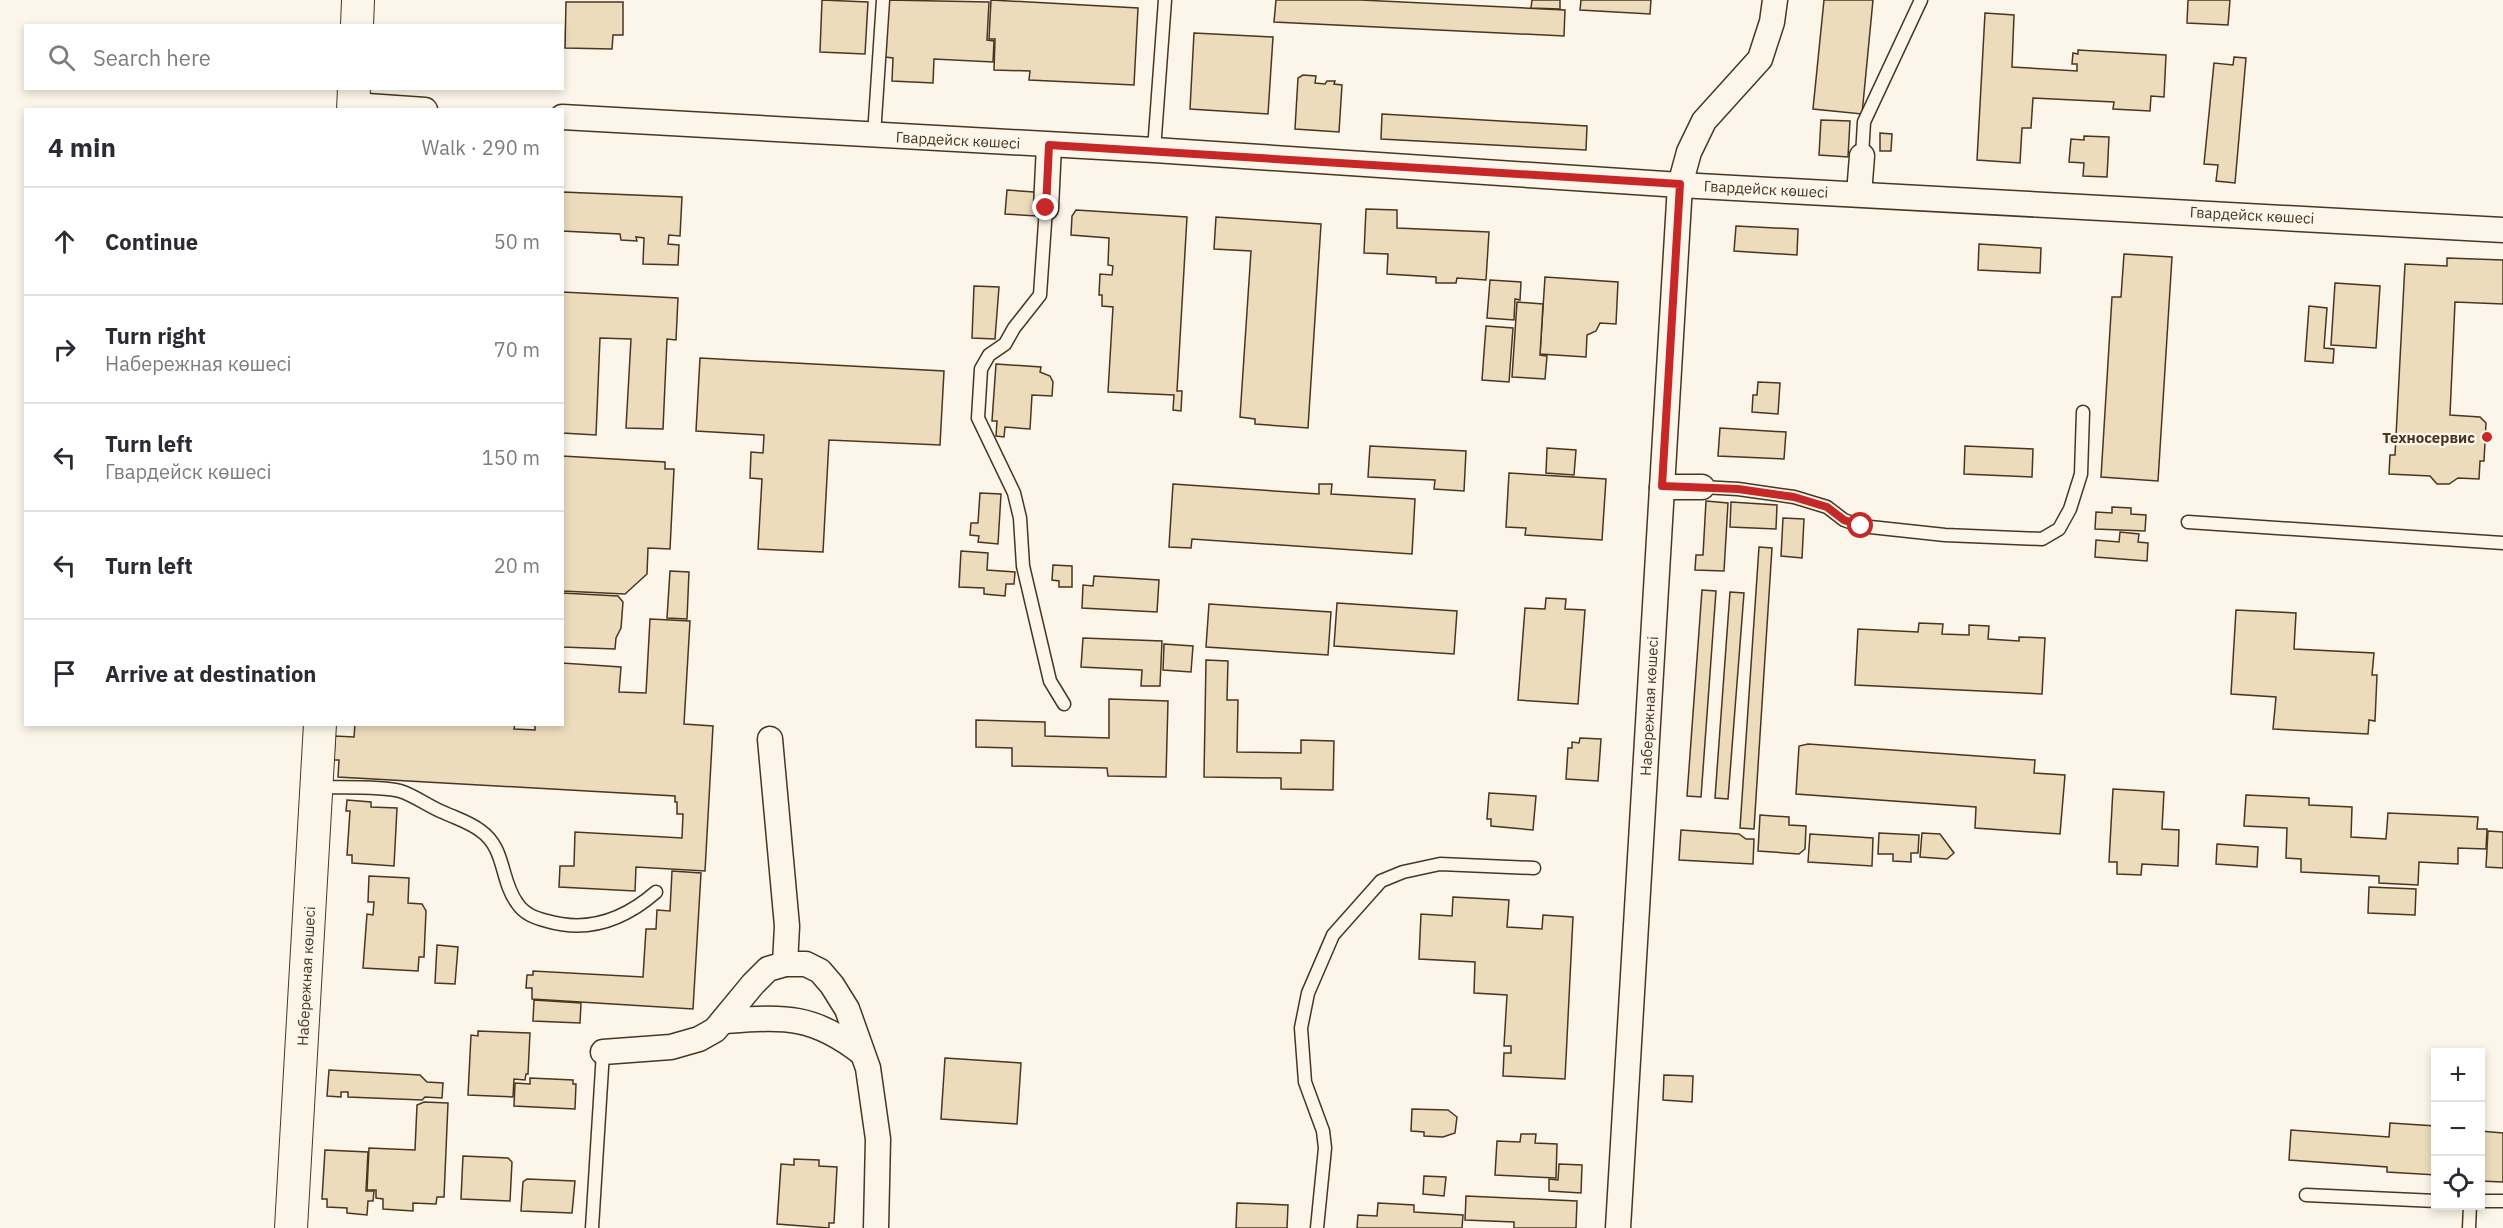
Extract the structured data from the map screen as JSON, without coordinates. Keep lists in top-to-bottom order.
{
  "streets": {
    "street": ["Гвардейск көшесі", "Набережная көшесі"]
  },
  "crossings": [
    ["Гвардейск көшесі", "Набережная көшесі"]
  ],
  "places": ["Техносервис"],
  "page": {
    "search": "Search here",
    "heading": ["4 min", "Walk · 290 m"],
    "list": [
      ["Continue", "50 m"],
      ["Turn right", "Набережная көшесі", "70 m"],
      ["Turn left", "Гвардейск көшесі", "150 m"],
      ["Turn left", "20 m"],
      "Arrive at destination"
    ],
    "map_buttons": ["+", "−"]
  }
}
